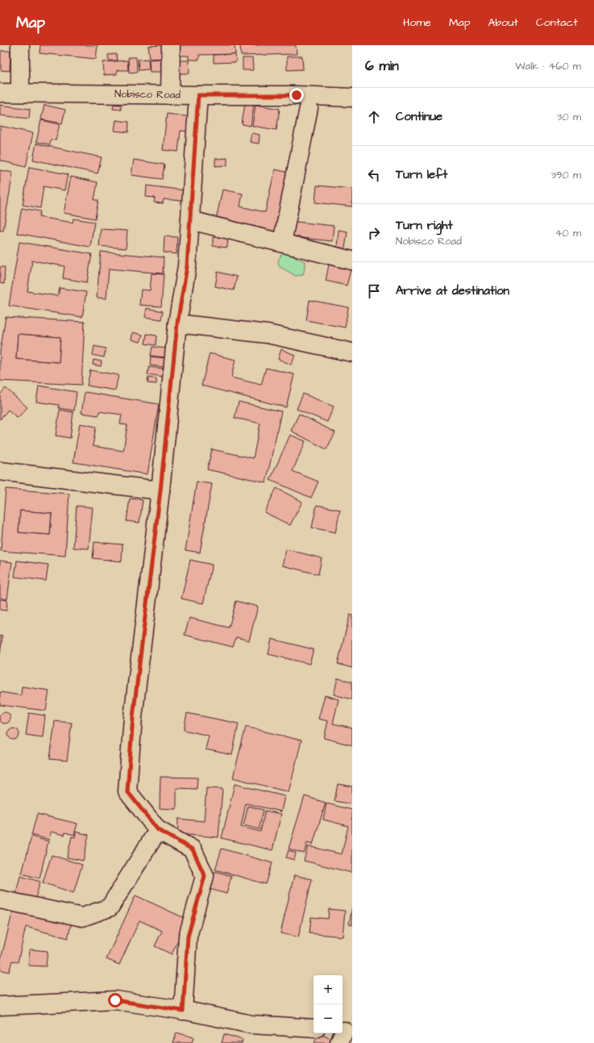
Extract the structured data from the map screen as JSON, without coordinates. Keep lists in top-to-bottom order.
{
  "streets": {
    "street": ["Nobisco Road"]
  },
  "page": {
    "header": "Map",
    "nav": [
      "Home",
      "Map",
      "About",
      "Contact"
    ],
    "heading": ["6 min", "Walk · 460 m"],
    "list": [
      ["Continue", "30 m"],
      ["Turn left", "390 m"],
      ["Turn right", "Nobisco Road", "40 m"],
      "Arrive at destination"
    ],
    "map_buttons": ["+", "−"]
  }
}
